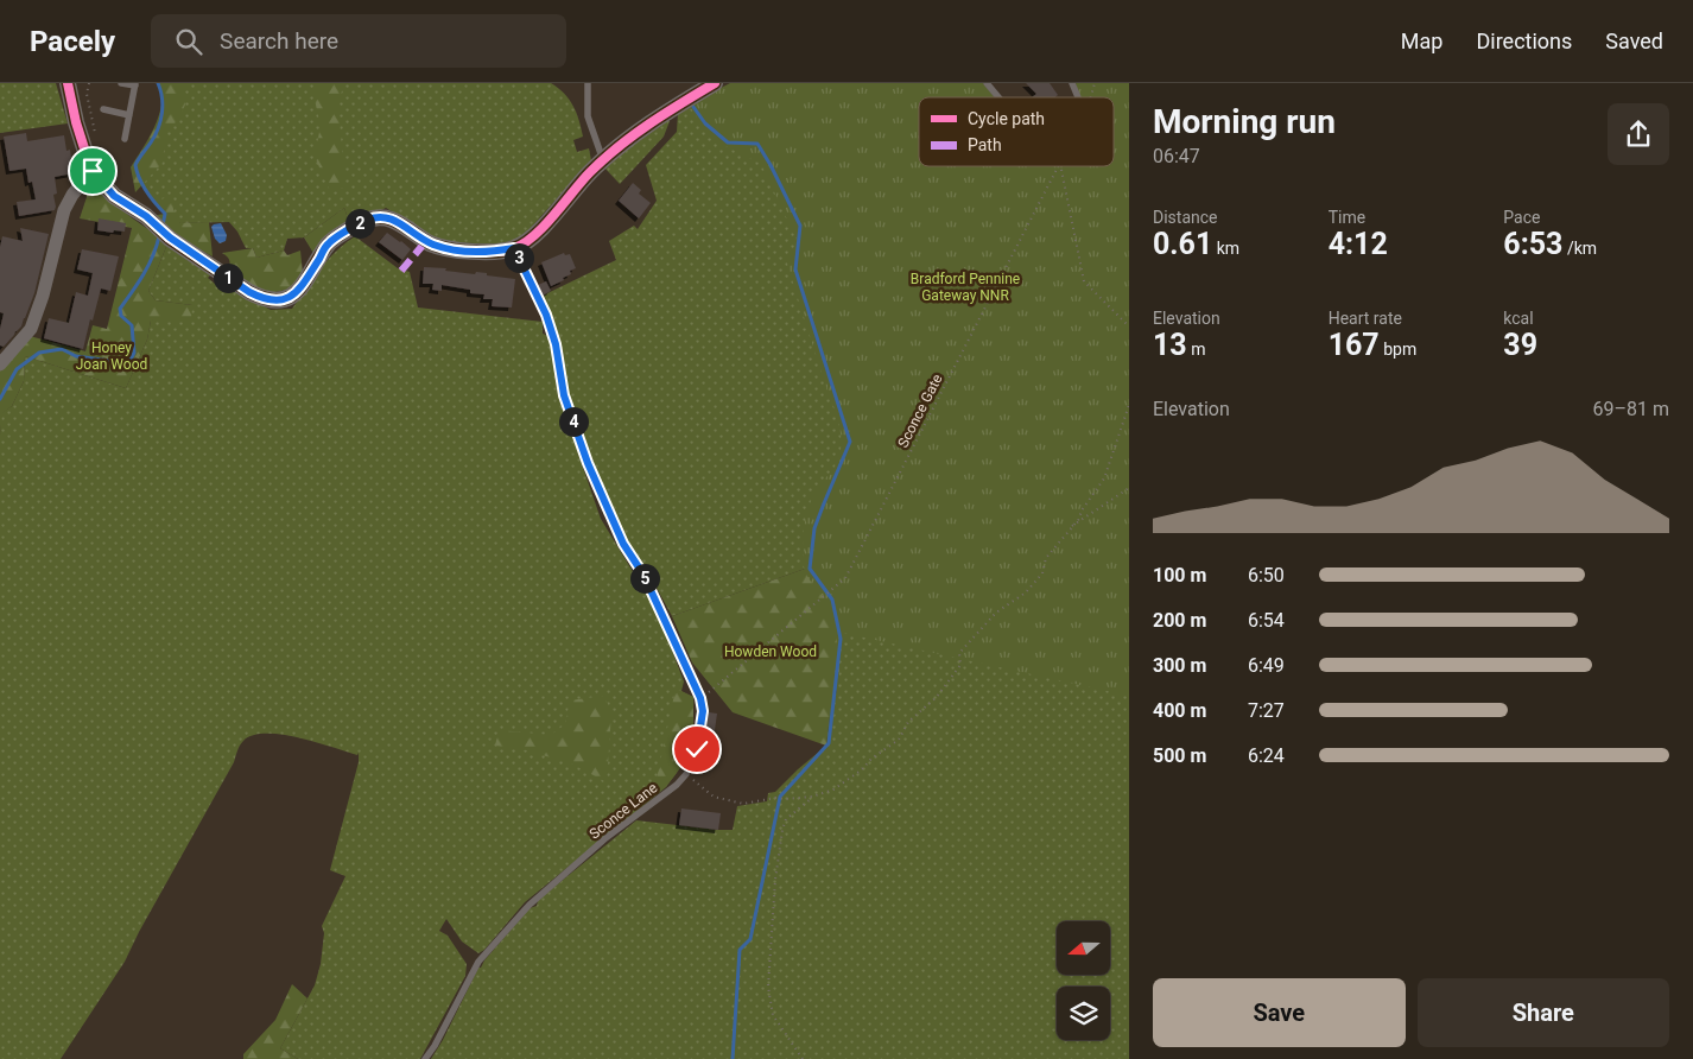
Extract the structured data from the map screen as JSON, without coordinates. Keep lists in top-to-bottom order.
{
  "streets": {
    "lane": ["Sconce Lane"],
    "path": ["Sconce Gate"]
  },
  "crossings": [
    ["Sconce Gate", "Sconce Lane"]
  ],
  "parks": ["Bradford Pennine Gateway NNR", "Honey Joan Wood", "Howden Wood"],
  "legend": ["Cycle path", "Path"],
  "north": "left",
  "page": {
    "header": "Pacely",
    "search": "Search here",
    "nav": ["Map", "Directions", "Saved"],
    "heading": ["Morning run", "06:47"],
    "stats": [
      ["Distance", "0.61 km"],
      ["Time", "4:12"],
      ["Pace", "6:53 /km"],
      ["Elevation", "13 m"],
      ["Heart rate", "167 bpm"],
      ["kcal", "39"]
    ],
    "pins": [
      "2",
      "3",
      "1",
      "4",
      "5"
    ],
    "chart": ["Elevation", "69–81 m"],
    "list": [
      {
        "name": "100 m",
        "note": "6:50"
      },
      {
        "name": "200 m",
        "note": "6:54"
      },
      {
        "name": "300 m",
        "note": "6:49"
      },
      {
        "name": "400 m",
        "note": "7:27"
      },
      {
        "name": "500 m",
        "note": "6:24"
      }
    ],
    "buttons": ["Save", "Share"]
  }
}
